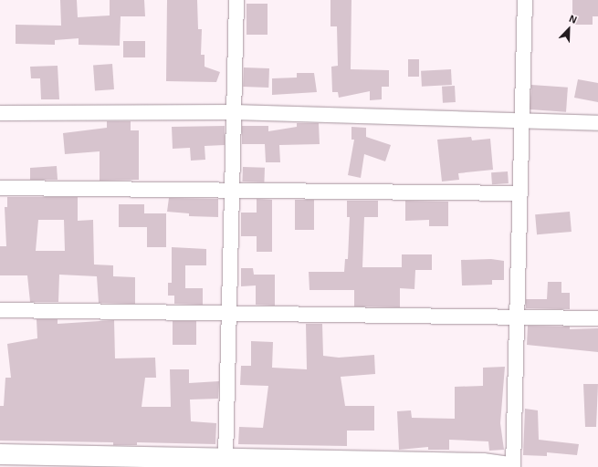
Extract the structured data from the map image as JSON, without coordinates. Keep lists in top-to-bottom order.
{
  "north": "top right"
}
